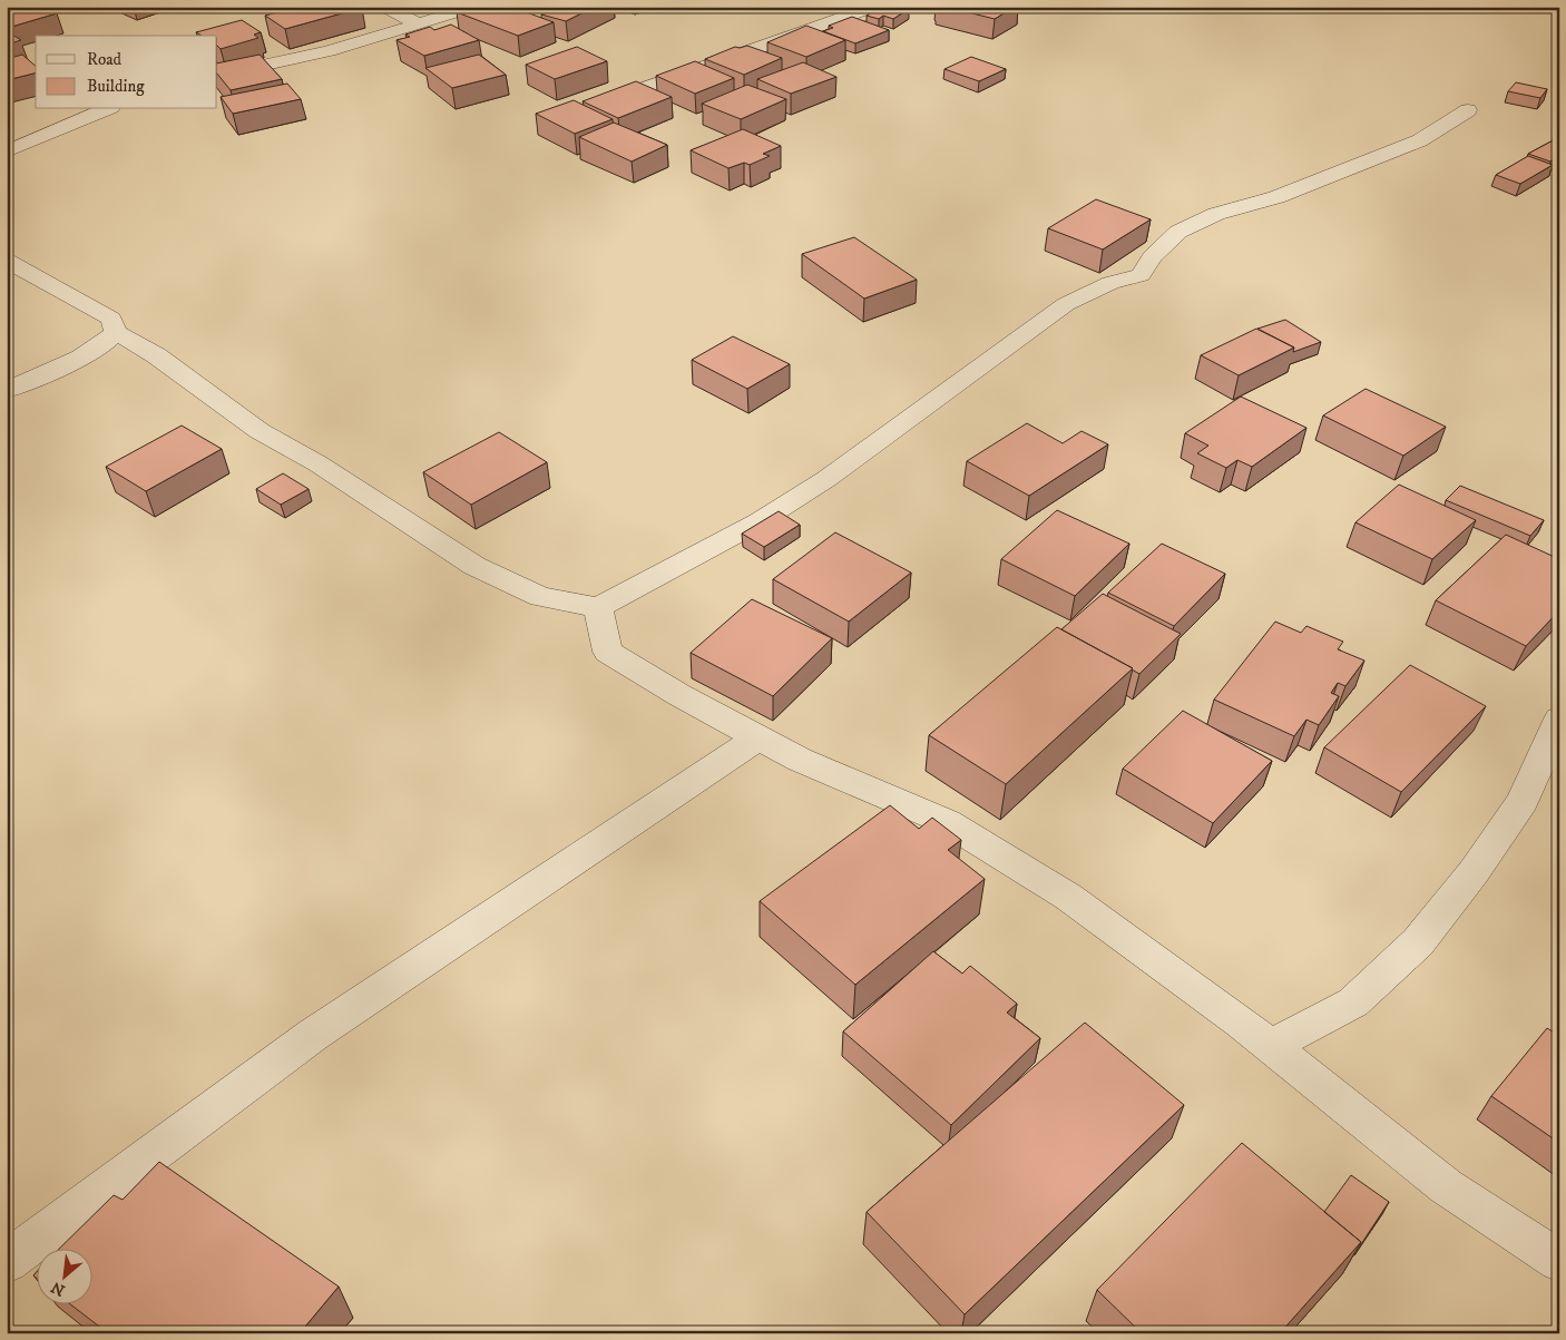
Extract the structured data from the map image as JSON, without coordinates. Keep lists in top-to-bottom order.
{
  "legend": ["Road", "Building"],
  "north": "bottom left"
}
